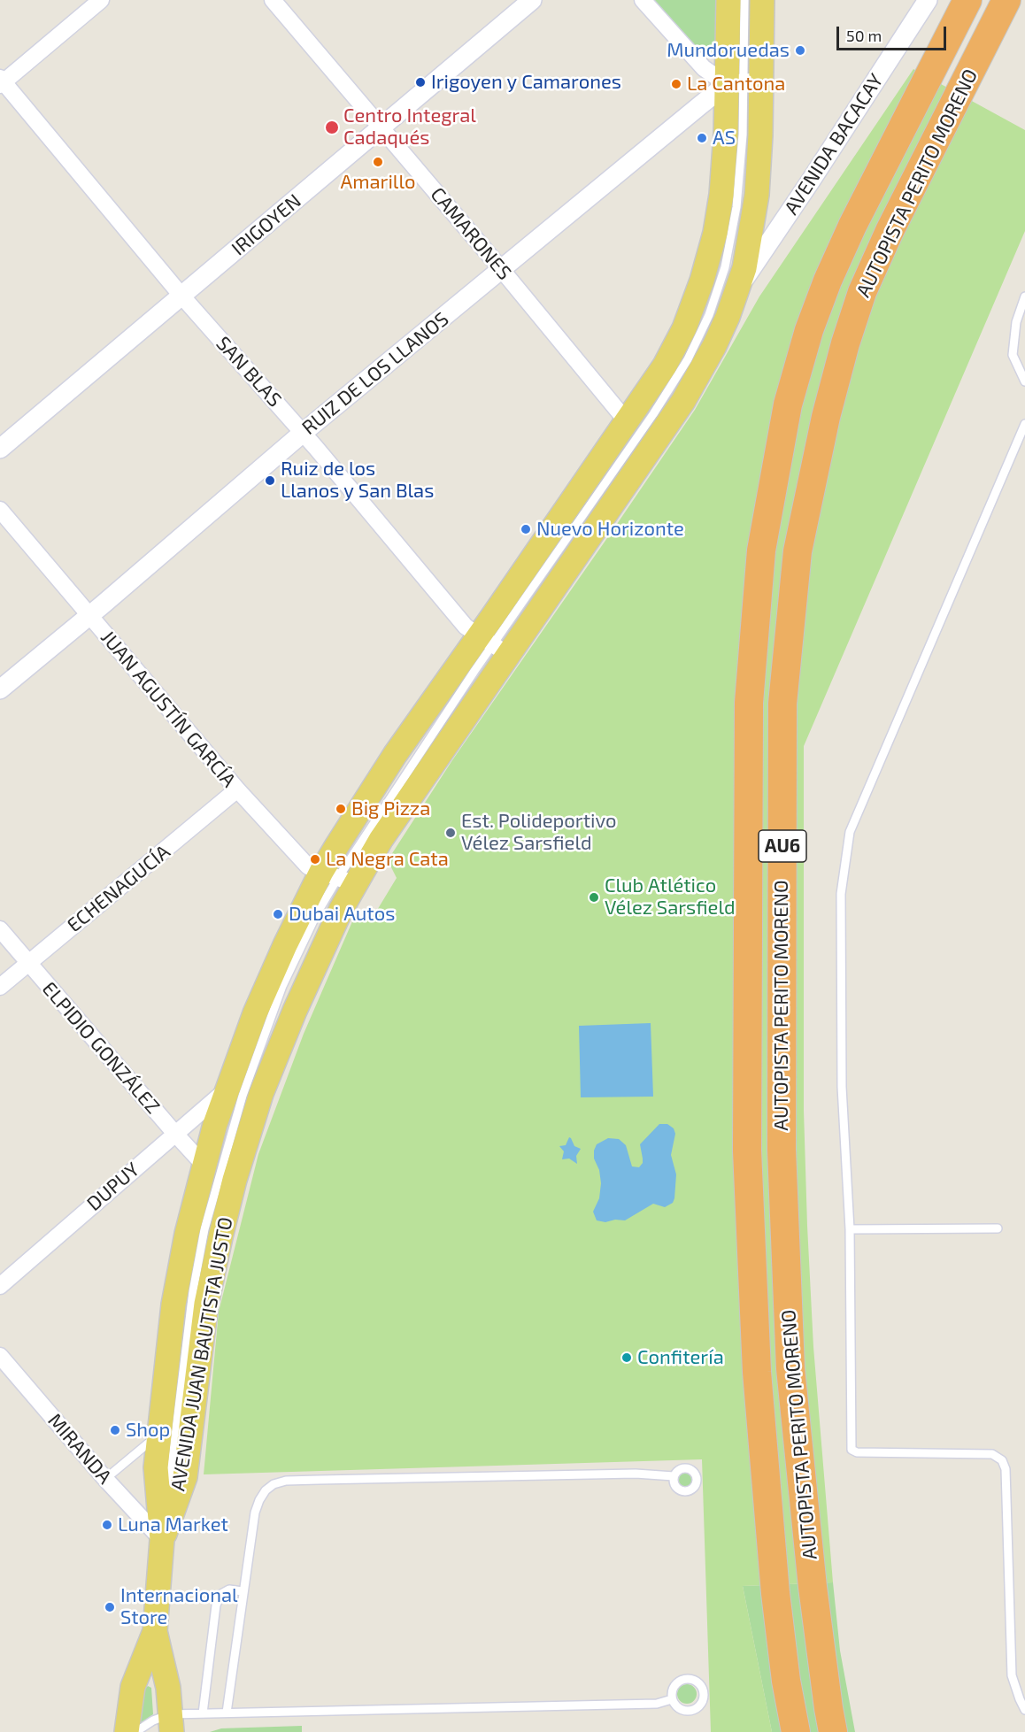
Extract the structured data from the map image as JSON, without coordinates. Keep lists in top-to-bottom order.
{
  "streets": {
    "highway": ["AUTOPISTA PERITO MORENO", "AU6"],
    "main road": ["AVENIDA JUAN BAUTISTA JUSTO"],
    "street": [
      "AVENIDA BACACAY",
      "IRIGOYEN",
      "CAMARONES",
      "SAN BLAS",
      "RUIZ DE LOS LLANOS",
      "JUAN AGUSTÍN GARCÍA",
      "ECHENAGUCÍA",
      "ELPIDIO GONZÁLEZ",
      "DUPUY",
      "MIRANDA"
    ]
  },
  "crossings": [
    ["AVENIDA BACACAY", "AVENIDA JUAN BAUTISTA JUSTO"],
    ["IRIGOYEN", "CAMARONES"],
    ["IRIGOYEN", "SAN BLAS"],
    ["CAMARONES", "RUIZ DE LOS LLANOS"],
    ["CAMARONES", "AVENIDA JUAN BAUTISTA JUSTO"],
    ["SAN BLAS", "RUIZ DE LOS LLANOS"],
    ["SAN BLAS", "AVENIDA JUAN BAUTISTA JUSTO"],
    ["RUIZ DE LOS LLANOS", "JUAN AGUSTÍN GARCÍA"],
    ["RUIZ DE LOS LLANOS", "AVENIDA JUAN BAUTISTA JUSTO"],
    ["JUAN AGUSTÍN GARCÍA", "ECHENAGUCÍA"],
    ["JUAN AGUSTÍN GARCÍA", "AVENIDA JUAN BAUTISTA JUSTO"],
    ["ECHENAGUCÍA", "ELPIDIO GONZÁLEZ"],
    ["ELPIDIO GONZÁLEZ", "DUPUY"],
    ["ELPIDIO GONZÁLEZ", "AVENIDA JUAN BAUTISTA JUSTO"],
    ["DUPUY", "AVENIDA JUAN BAUTISTA JUSTO"],
    ["AVENIDA JUAN BAUTISTA JUSTO", "MIRANDA"]
  ],
  "places": [
    "Mundoruedas",
    "Irigoyen y Camarones",
    "La Cantona",
    "Centro Integral Cadaqués",
    "AS",
    "Amarillo",
    "Ruiz de los Llanos y San Blas",
    "Nuevo Horizonte",
    "Big Pizza",
    "Est. Polideportivo Vélez Sarsfield",
    "La Negra Cata",
    "Club Atlético Vélez Sarsfield",
    "Dubai Autos",
    "Confitería",
    "Shop",
    "Luna Market",
    "Internacional Store"
  ],
  "scale_bar": "50 m"
}
